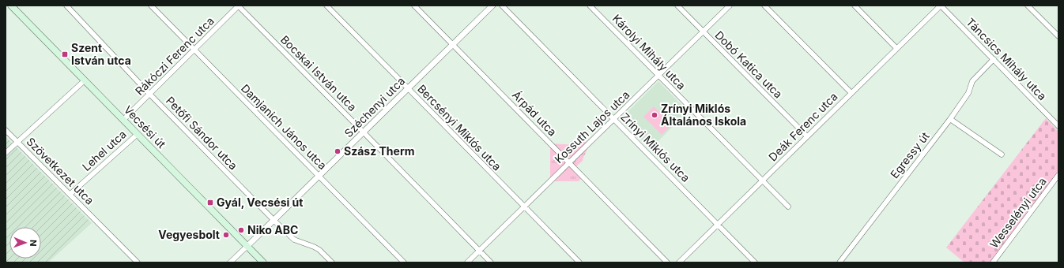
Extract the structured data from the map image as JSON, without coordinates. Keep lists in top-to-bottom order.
{
  "streets": {
    "main road": ["Vecsési út"],
    "street": [
      "Károlyi Mihály utca",
      "Rákóczi Ferenc utca",
      "Táncsics Mihály utca",
      "Dobó Katica utca",
      "Bocskai István utca",
      "Széchenyi utca",
      "Árpád utca",
      "Damjanich János utca",
      "Kossuth Lajos utca",
      "Deák Ferenc utca",
      "Bercsényi Miklós utca",
      "Petőfi Sándor utca",
      "Zrínyi Miklós utca",
      "Lehel utca",
      "Egressy út",
      "Szövetkezet utca",
      "Wesselényi utca"
    ]
  },
  "crossings": [
    ["Károlyi Mihály utca", "Kossuth Lajos utca"],
    ["Károlyi Mihály utca", "Deák Ferenc utca"],
    ["Rákóczi Ferenc utca", "Bocskai István utca"],
    ["Rákóczi Ferenc utca", "Vecsési út"],
    ["Rákóczi Ferenc utca", "Damjanich János utca"],
    ["Rákóczi Ferenc utca", "Petőfi Sándor utca"],
    ["Táncsics Mihály utca", "Deák Ferenc utca"],
    ["Táncsics Mihály utca", "Egressy út"],
    ["Dobó Katica utca", "Kossuth Lajos utca"],
    ["Dobó Katica utca", "Deák Ferenc utca"],
    ["Bocskai István utca", "Széchenyi utca"],
    ["Bocskai István utca", "Kossuth Lajos utca"],
    ["Széchenyi utca", "Árpád utca"],
    ["Széchenyi utca", "Vecsési út"],
    ["Széchenyi utca", "Damjanich János utca"],
    ["Széchenyi utca", "Bercsényi Miklós utca"],
    ["Széchenyi utca", "Petőfi Sándor utca"],
    ["Árpád utca", "Kossuth Lajos utca"],
    ["Vecsési út", "Lehel utca"],
    ["Kossuth Lajos utca", "Bercsényi Miklós utca"],
    ["Kossuth Lajos utca", "Zrínyi Miklós utca"],
    ["Deák Ferenc utca", "Zrínyi Miklós utca"],
    ["Lehel utca", "Szövetkezet utca"]
  ],
  "places": {
    "transit": ["Szent István utca", "Gyál, Vecsési út"],
    "other": [
      "Zrínyi Miklós Általános Iskola",
      "Szász Therm",
      "Niko ABC",
      "Vegyesbolt"
    ]
  },
  "north": "right"
}
